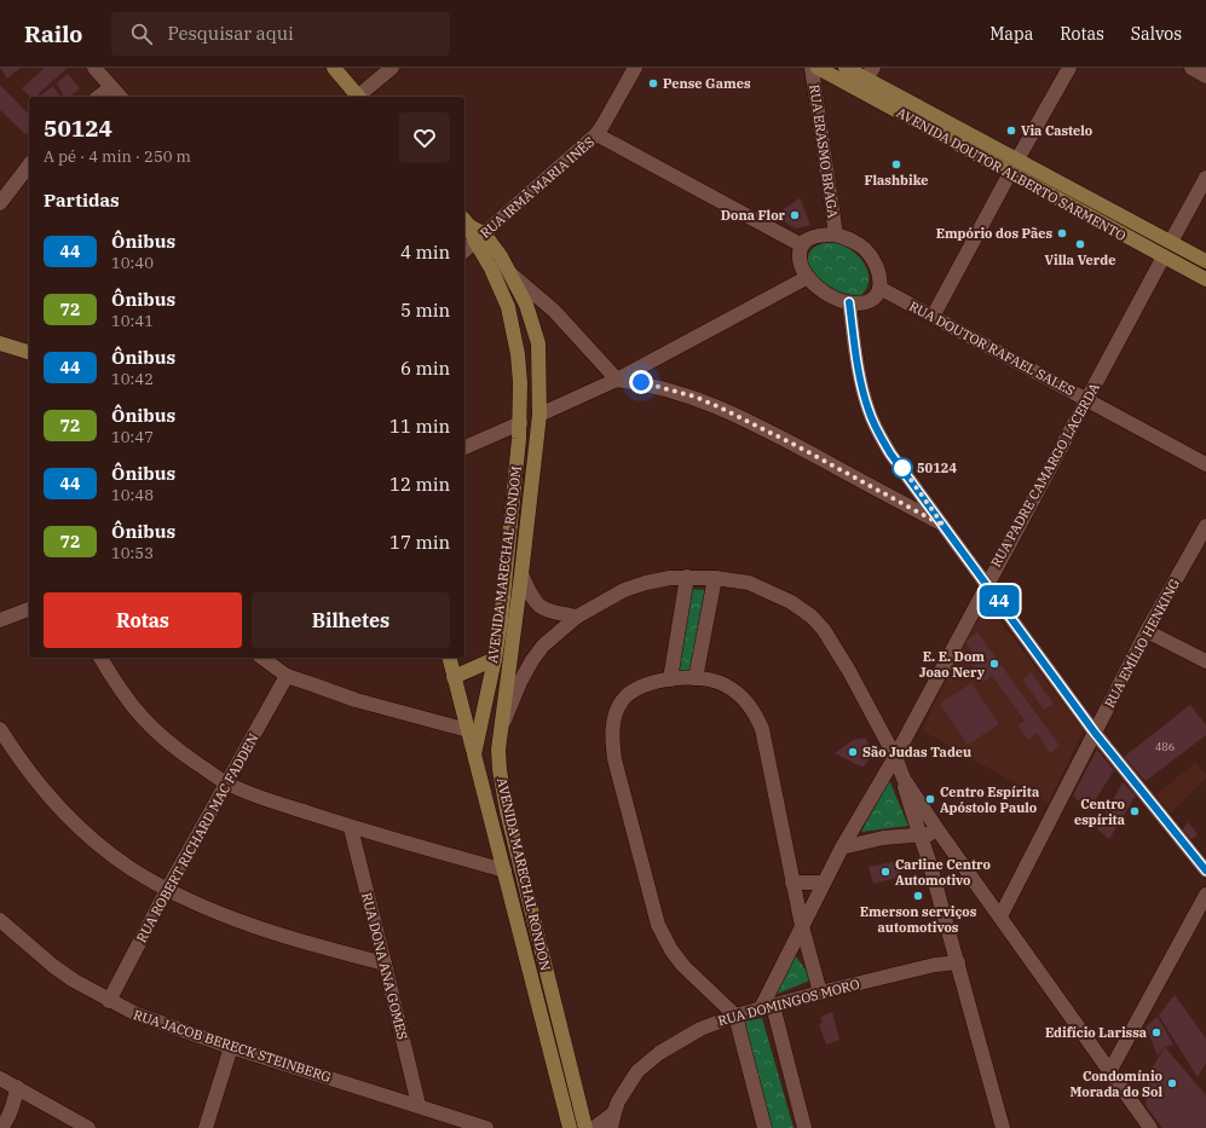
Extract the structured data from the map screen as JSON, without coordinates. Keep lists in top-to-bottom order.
{
  "streets": {
    "main road": ["AVENIDA DOUTOR ALBERTO SARMENTO", "AVENIDA MARECHAL RONDOM", "AVENIDA MARECHAL RONDON"],
    "street": [
      "RUA ERASMO BRAGA",
      "RUA IRMÃ MARIA INÊS",
      "RUA DOUTOR RAFAEL SALES",
      "RUA PADRE CAMARGO LACERDA",
      "RUA EMÍLIO HENKING",
      "RUA ROBERT RICHARD MAC FADDEN",
      "RUA DONA ANA GOMES",
      "RUA DOMINGOS MORO",
      "RUA JACOB BERECK STEINBERG"
    ]
  },
  "crossings": [
    ["RUA ERASMO BRAGA", "RUA DOUTOR RAFAEL SALES"],
    ["AVENIDA DOUTOR ALBERTO SARMENTO", "RUA PADRE CAMARGO LACERDA"],
    ["RUA IRMÃ MARIA INÊS", "AVENIDA MARECHAL RONDOM"],
    ["RUA IRMÃ MARIA INÊS", "AVENIDA MARECHAL RONDON"],
    ["RUA DOUTOR RAFAEL SALES", "RUA PADRE CAMARGO LACERDA"],
    ["RUA PADRE CAMARGO LACERDA", "RUA DOMINGOS MORO"],
    ["AVENIDA MARECHAL RONDOM", "AVENIDA MARECHAL RONDON"],
    ["RUA ROBERT RICHARD MAC FADDEN", "RUA JACOB BERECK STEINBERG"],
    ["RUA DONA ANA GOMES", "RUA JACOB BERECK STEINBERG"]
  ],
  "places": [
    "Pense Games",
    "Via Castelo",
    "Flashbike",
    "Dona Flor",
    "Empório dos Pães",
    "Villa Verde",
    "50124",
    "E. E. Dom Joao Nery",
    "São Judas Tadeu",
    "Centro Espírita Apóstolo Paulo",
    "Centro espírita",
    "Carline Centro Automotivo",
    "Emerson serviços automotivos",
    "Edifício Larissa",
    "Condomínio Morada do Sol"
  ],
  "lines": ["bus line 44"],
  "house_numbers": ["486"],
  "page": {
    "header": "Railo",
    "search": "Pesquisar aqui",
    "nav": ["Mapa", "Rotas", "Salvos"],
    "on_map": "44",
    "heading": [
      ["50124", "A pé · 4 min · 250 m"],
      "Partidas"
    ],
    "list": [
      {
        "mark": "44",
        "name": "Ônibus",
        "note": "10:40",
        "value": "4 min"
      },
      {
        "mark": "72",
        "name": "Ônibus",
        "note": "10:41",
        "value": "5 min"
      },
      {
        "mark": "44",
        "name": "Ônibus",
        "note": "10:42",
        "value": "6 min"
      },
      {
        "mark": "72",
        "name": "Ônibus",
        "note": "10:47",
        "value": "11 min"
      },
      {
        "mark": "44",
        "name": "Ônibus",
        "note": "10:48",
        "value": "12 min"
      },
      {
        "mark": "72",
        "name": "Ônibus",
        "note": "10:53",
        "value": "17 min"
      }
    ],
    "buttons": ["Rotas", "Bilhetes"]
  }
}
